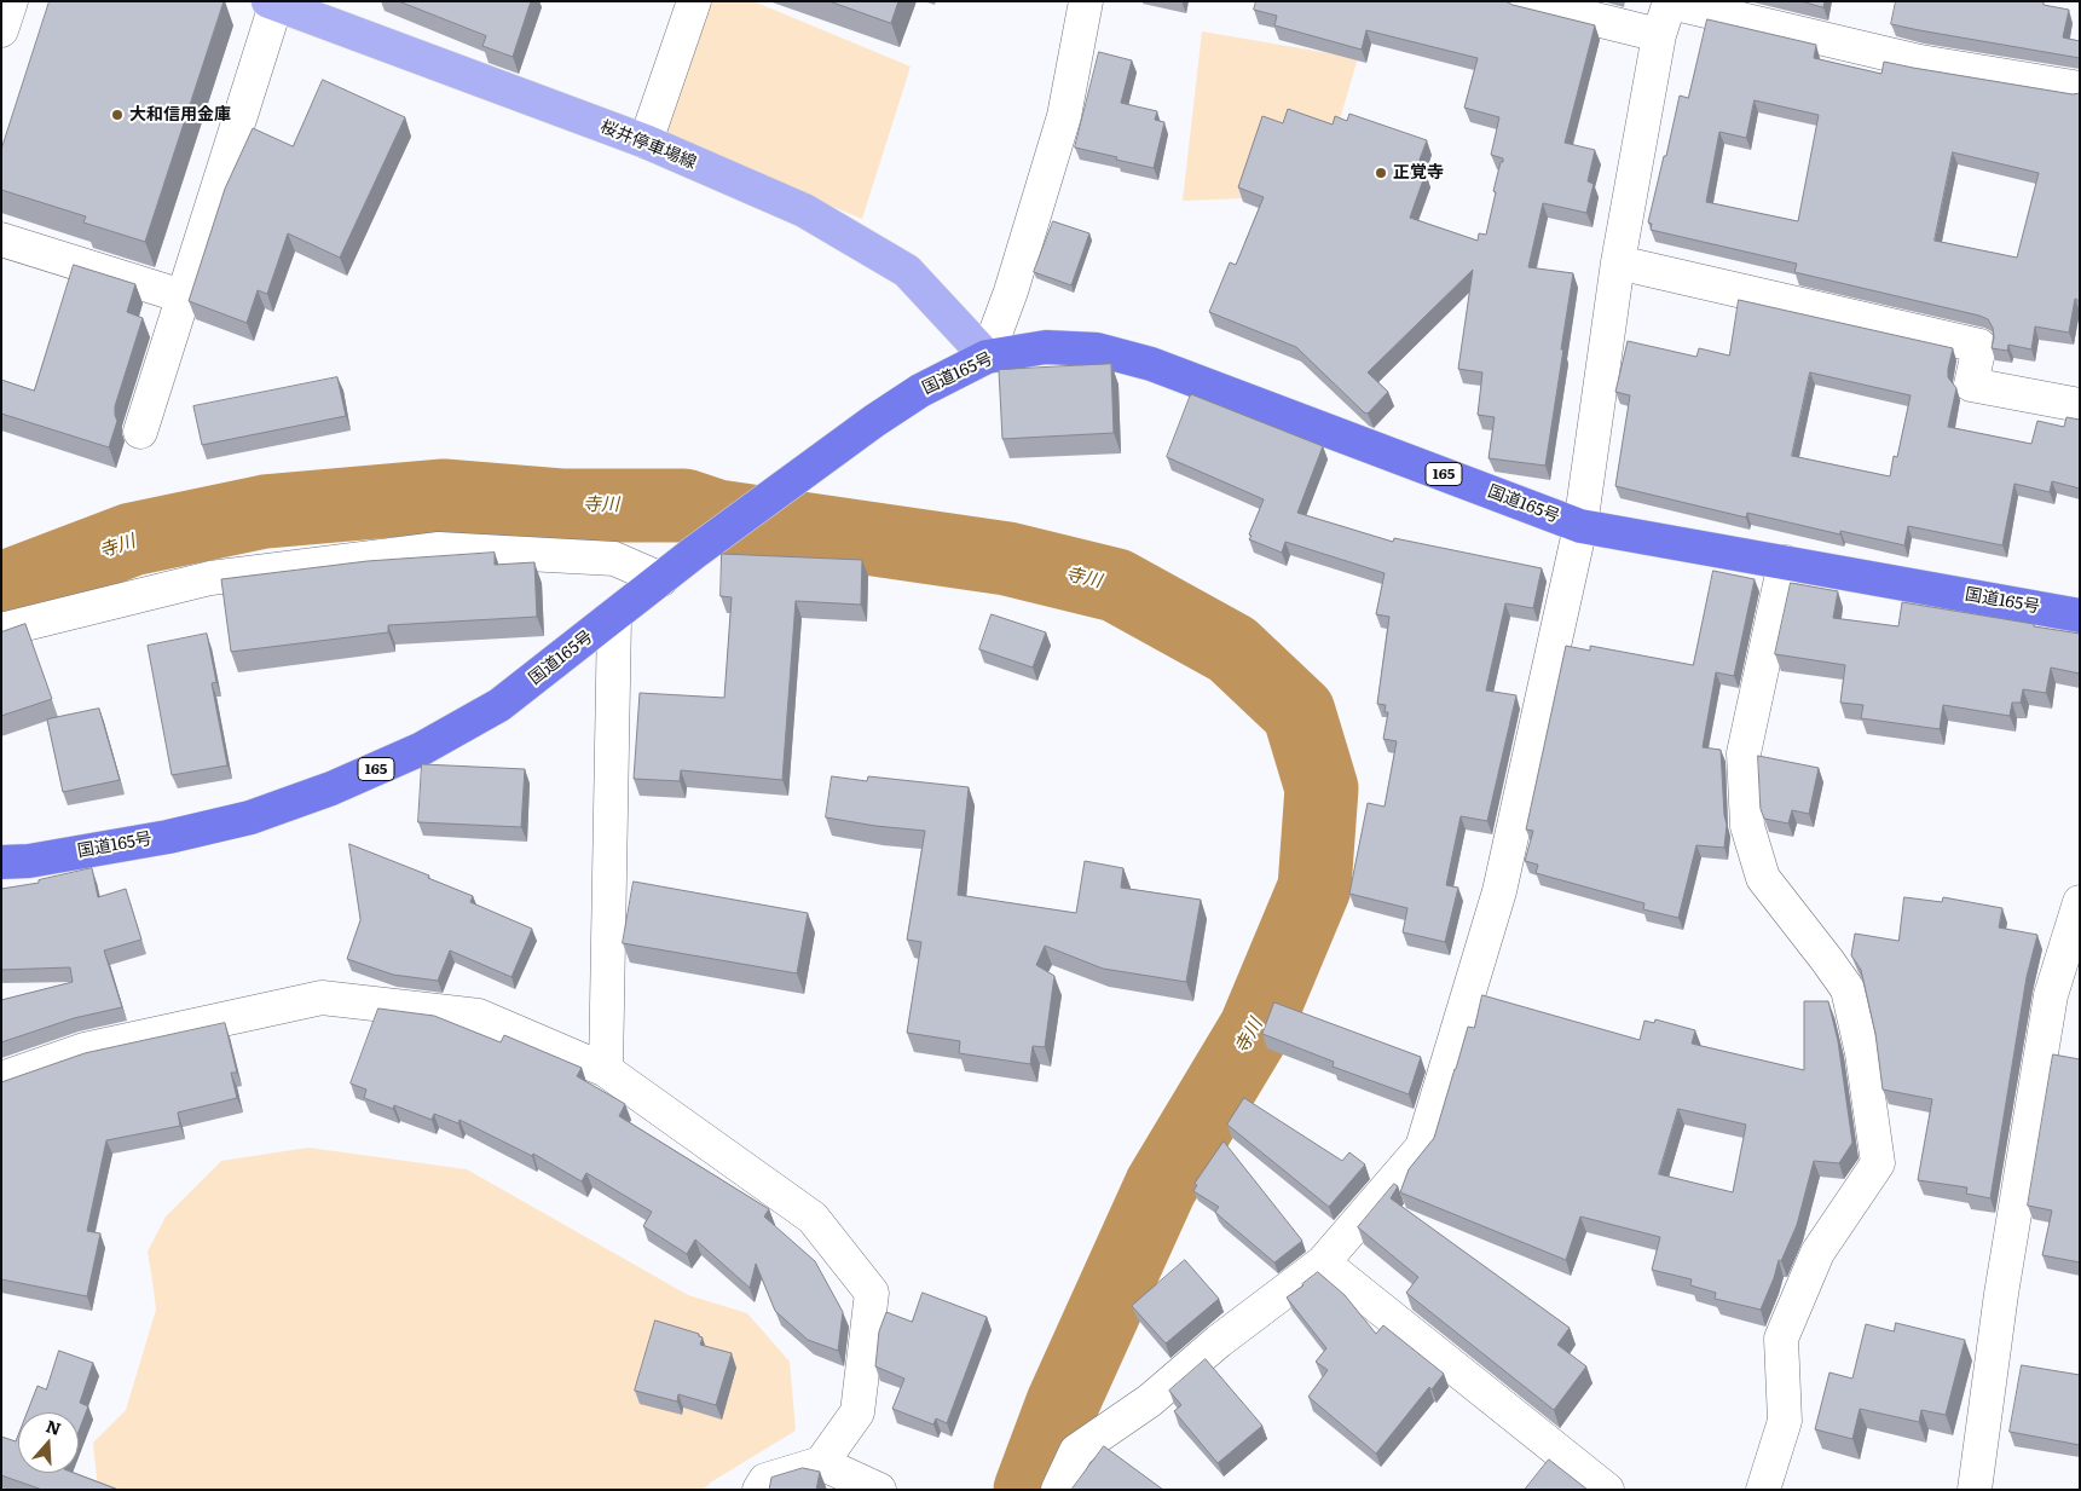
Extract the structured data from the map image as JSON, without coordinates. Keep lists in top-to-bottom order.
{
  "streets": {
    "highway": ["国道165号", "165"],
    "main road": ["桜井停車場線"]
  },
  "crossings": [
    ["桜井停車場線", "国道165号"]
  ],
  "water": ["寺川"],
  "places": ["大和信用金庫", "正覚寺"],
  "north": "top"
}
